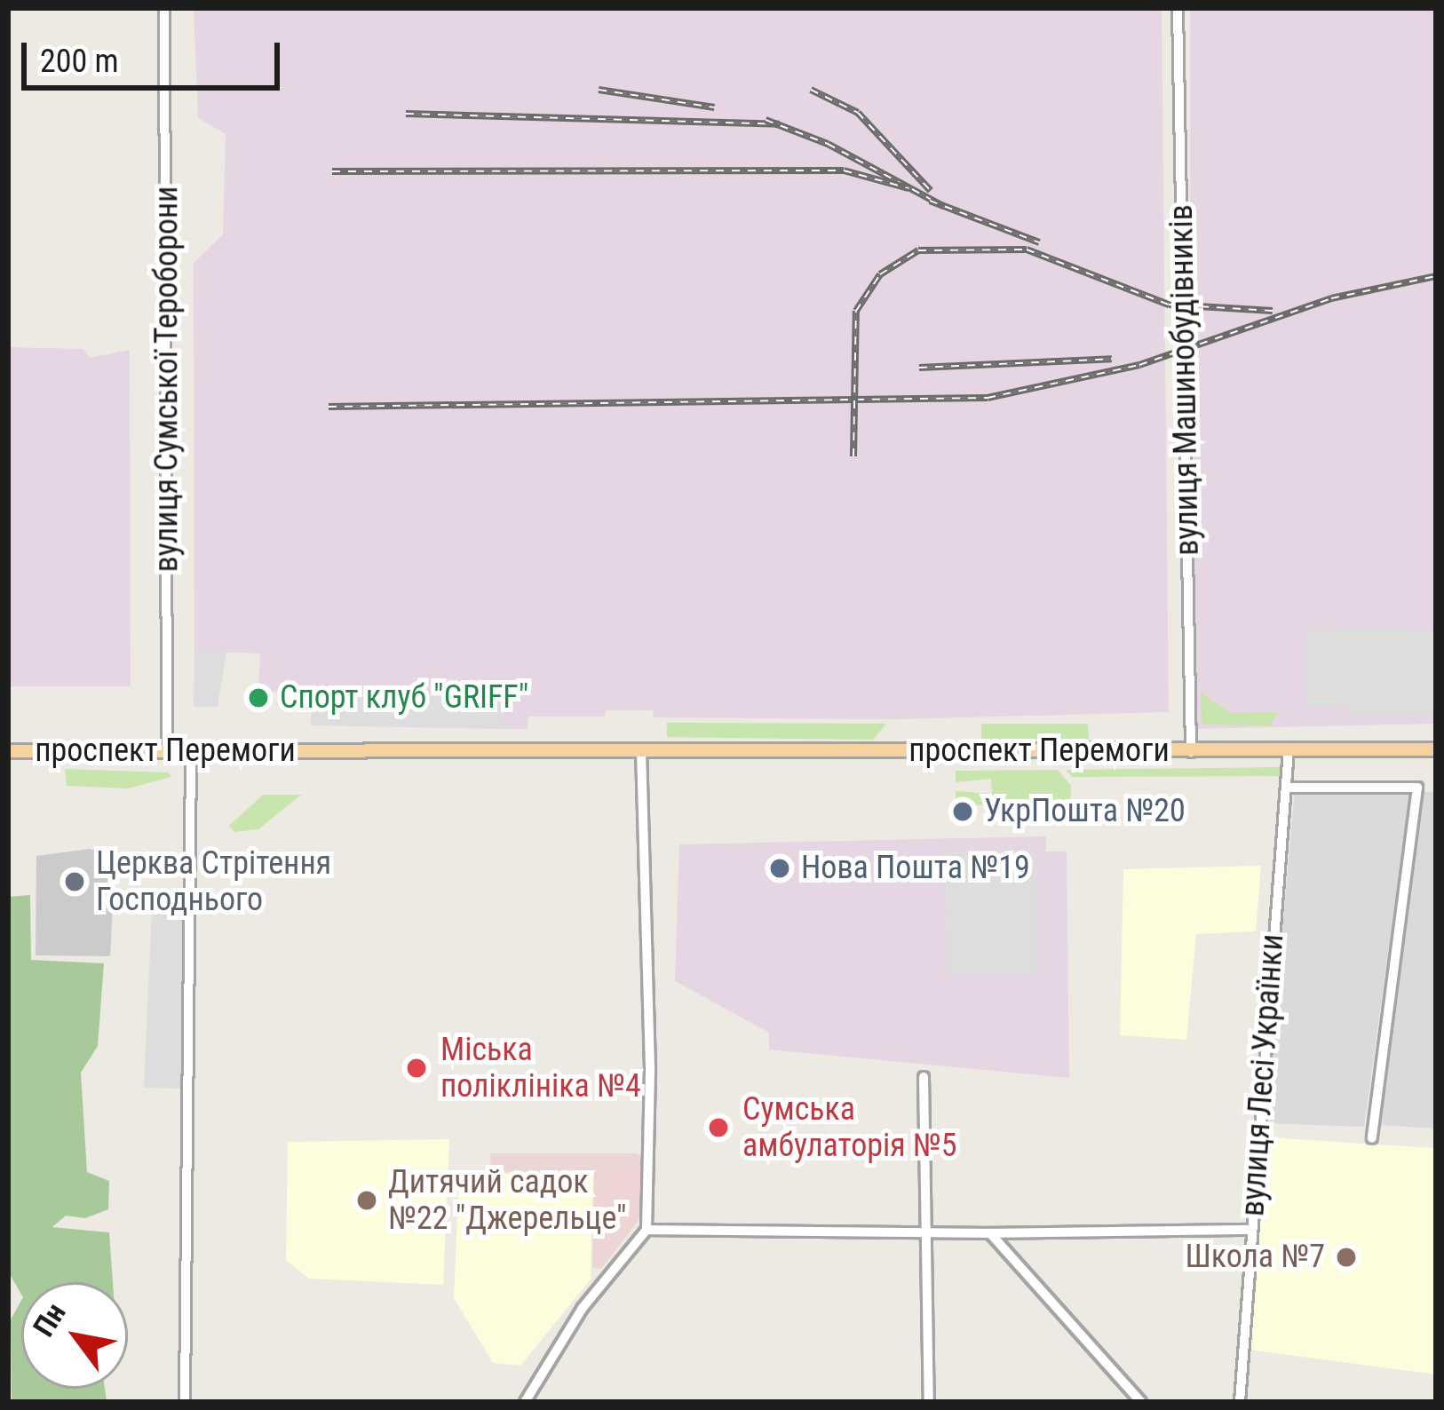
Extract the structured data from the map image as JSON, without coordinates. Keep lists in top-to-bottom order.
{
  "streets": {
    "main road": ["проспект Перемоги"],
    "street": ["вулиця Сумської Тероборони", "вулиця Машинобудівників", "вулиця Лесі Українки"]
  },
  "crossings": [
    ["вулиця Сумської Тероборони", "проспект Перемоги"],
    ["вулиця Машинобудівників", "проспект Перемоги"],
    ["проспект Перемоги", "вулиця Лесі Українки"]
  ],
  "places": [
    "Спорт клуб \"GRIFF\"",
    "УкрПошта №20",
    "Нова Пошта №19",
    "Церква Стрітення Господнього",
    "Міська поліклініка №4",
    "Сумська амбулаторія №5",
    "Дитячий садок №22 \"Джерельце\"",
    "Школа №7"
  ],
  "scale_bar": "200 m",
  "north": "top left"
}
